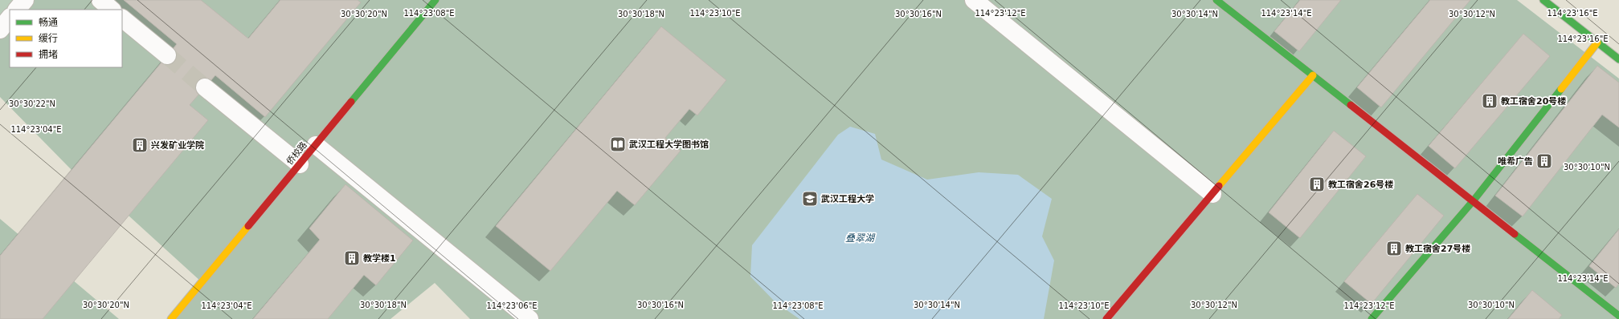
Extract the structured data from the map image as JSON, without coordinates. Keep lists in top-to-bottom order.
{
  "streets": {
    "street": ["侨校路"]
  },
  "water": ["叠翠湖"],
  "places": {
    "building": [
      "教工宿舍20号楼",
      "兴发矿业学院",
      "唯希广告",
      "教工宿舍26号楼",
      "教工宿舍27号楼",
      "教学楼1"
    ],
    "library": ["武汉工程大学图书馆"],
    "school or university": ["武汉工程大学"]
  },
  "legend": ["畅通", "缓行", "拥堵"],
  "coordinates": [
    "114°23'08\"E",
    "114°23'14\"E",
    "114°23'10\"E",
    "114°23'12\"E",
    "114°23'16\"E",
    "30°30'20\"N",
    "30°30'18\"N",
    "30°30'16\"N",
    "30°30'14\"N",
    "30°30'12\"N",
    "30°30'22\"N",
    "114°23'04\"E",
    "30°30'10\"N",
    "114°23'06\"E"
  ]
}
